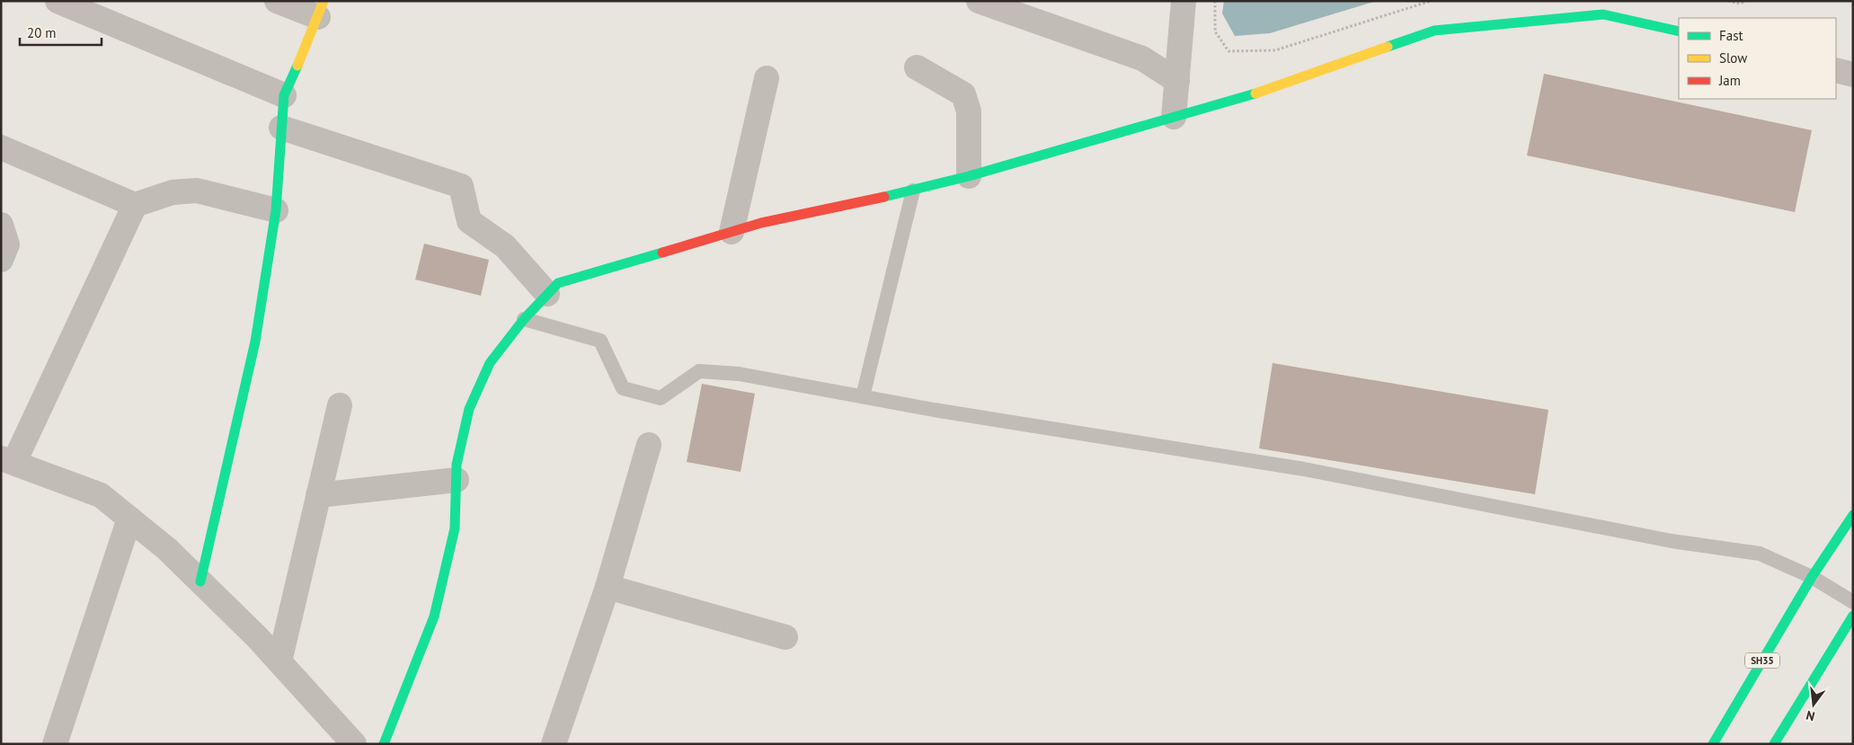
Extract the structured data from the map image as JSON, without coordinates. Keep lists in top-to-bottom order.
{
  "streets": {
    "street": ["SH35"]
  },
  "legend": ["Fast", "Slow", "Jam"],
  "scale_bar": "20 m",
  "north": "bottom"
}
